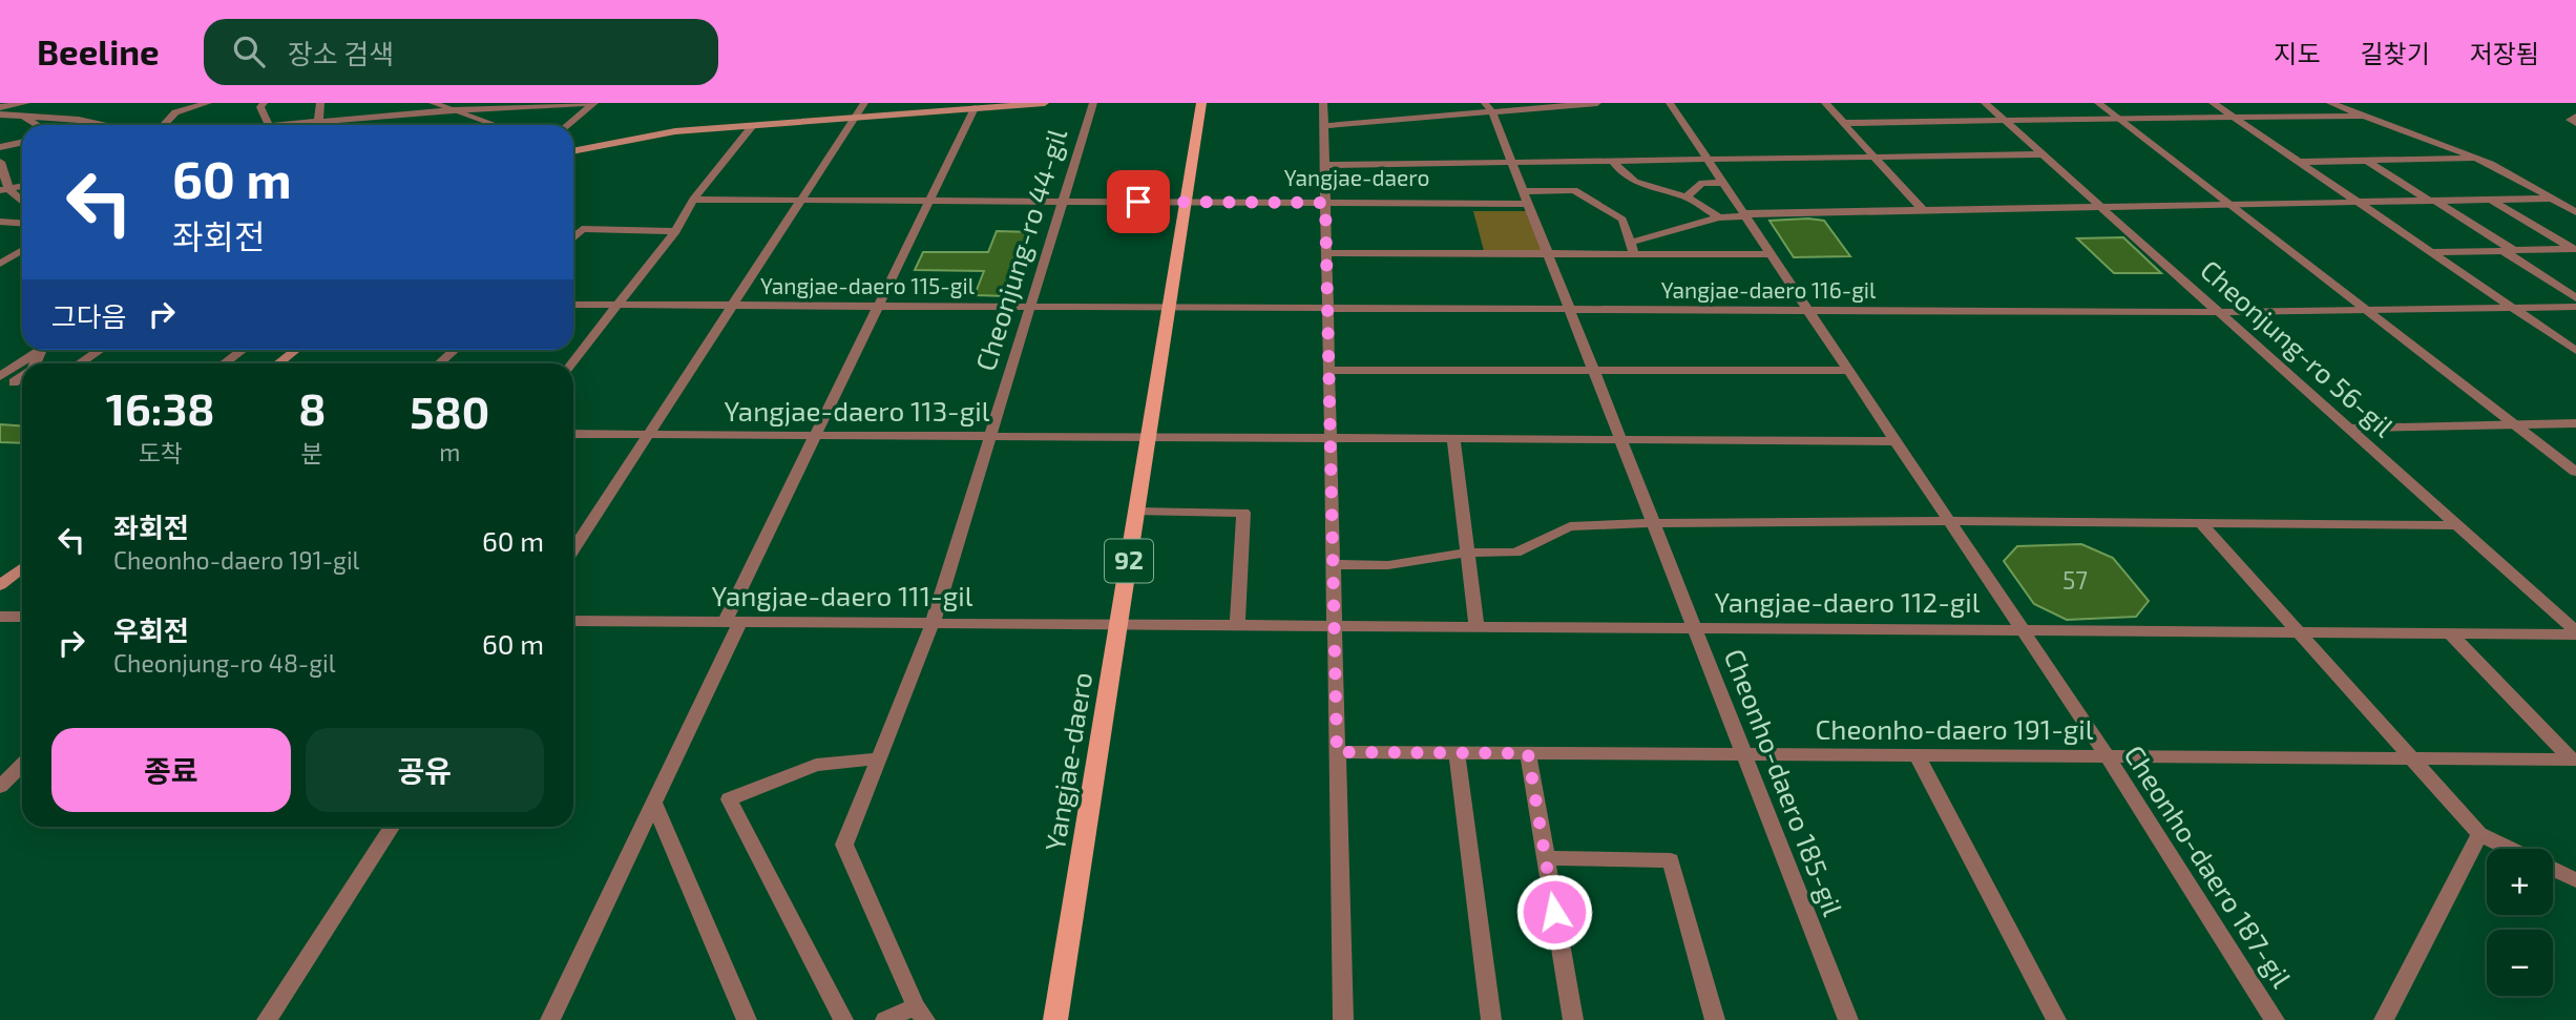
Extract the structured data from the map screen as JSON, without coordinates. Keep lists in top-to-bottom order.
{
  "streets": {
    "main road": ["Yangjae-daero", "92"],
    "street": [
      "Cheonjung-ro 44-gil",
      "Yangjae-daero 115-gil",
      "Yangjae-daero 116-gil",
      "Cheonjung-ro 56-gil",
      "Yangjae-daero 113-gil",
      "Yangjae-daero 111-gil",
      "Yangjae-daero 112-gil",
      "Cheonho-daero 191-gil",
      "Cheonho-daero 185-gil",
      "Cheonho-daero 187-gil"
    ]
  },
  "crossings": [
    ["Yangjae-daero", "Yangjae-daero 115-gil"],
    ["Yangjae-daero", "Yangjae-daero 116-gil"],
    ["Yangjae-daero", "Yangjae-daero 113-gil"],
    ["Yangjae-daero", "Yangjae-daero 111-gil"],
    ["Yangjae-daero", "Yangjae-daero 112-gil"],
    ["Yangjae-daero", "Cheonho-daero 185-gil"],
    ["Cheonjung-ro 44-gil", "Yangjae-daero 115-gil"],
    ["Cheonjung-ro 44-gil", "Yangjae-daero 113-gil"],
    ["Cheonjung-ro 44-gil", "Yangjae-daero 111-gil"],
    ["Yangjae-daero 115-gil", "Yangjae-daero 116-gil"],
    ["Yangjae-daero 116-gil", "Cheonjung-ro 56-gil"],
    ["Yangjae-daero 116-gil", "Cheonho-daero 185-gil"],
    ["Yangjae-daero 116-gil", "Cheonho-daero 187-gil"],
    ["Cheonjung-ro 56-gil", "Yangjae-daero 112-gil"],
    ["Yangjae-daero 113-gil", "Cheonho-daero 185-gil"],
    ["Yangjae-daero 113-gil", "Cheonho-daero 187-gil"],
    ["Yangjae-daero 111-gil", "Yangjae-daero 112-gil"],
    ["Yangjae-daero 112-gil", "Cheonho-daero 191-gil"],
    ["Yangjae-daero 112-gil", "Cheonho-daero 185-gil"],
    ["Yangjae-daero 112-gil", "Cheonho-daero 187-gil"],
    ["Cheonho-daero 191-gil", "Cheonho-daero 185-gil"],
    ["Cheonho-daero 191-gil", "Cheonho-daero 187-gil"]
  ],
  "house_numbers": ["57"],
  "page": {
    "header": "Beeline",
    "search": "장소 검색",
    "nav": ["지도", "길찾기", "저장됨"],
    "turn": ["60 m", "좌회전"],
    "then": "그다음",
    "eta": [
      "16:38",
      "도착",
      "8",
      "분",
      "580",
      "m"
    ],
    "list": [
      {
        "name": "좌회전",
        "note": "Cheonho-daero 191-gil",
        "value": "60 m"
      },
      {
        "name": "우회전",
        "note": "Cheonjung-ro 48-gil",
        "value": "60 m"
      }
    ],
    "buttons": ["종료", "공유"],
    "map_buttons": ["+", "−"]
  }
}
